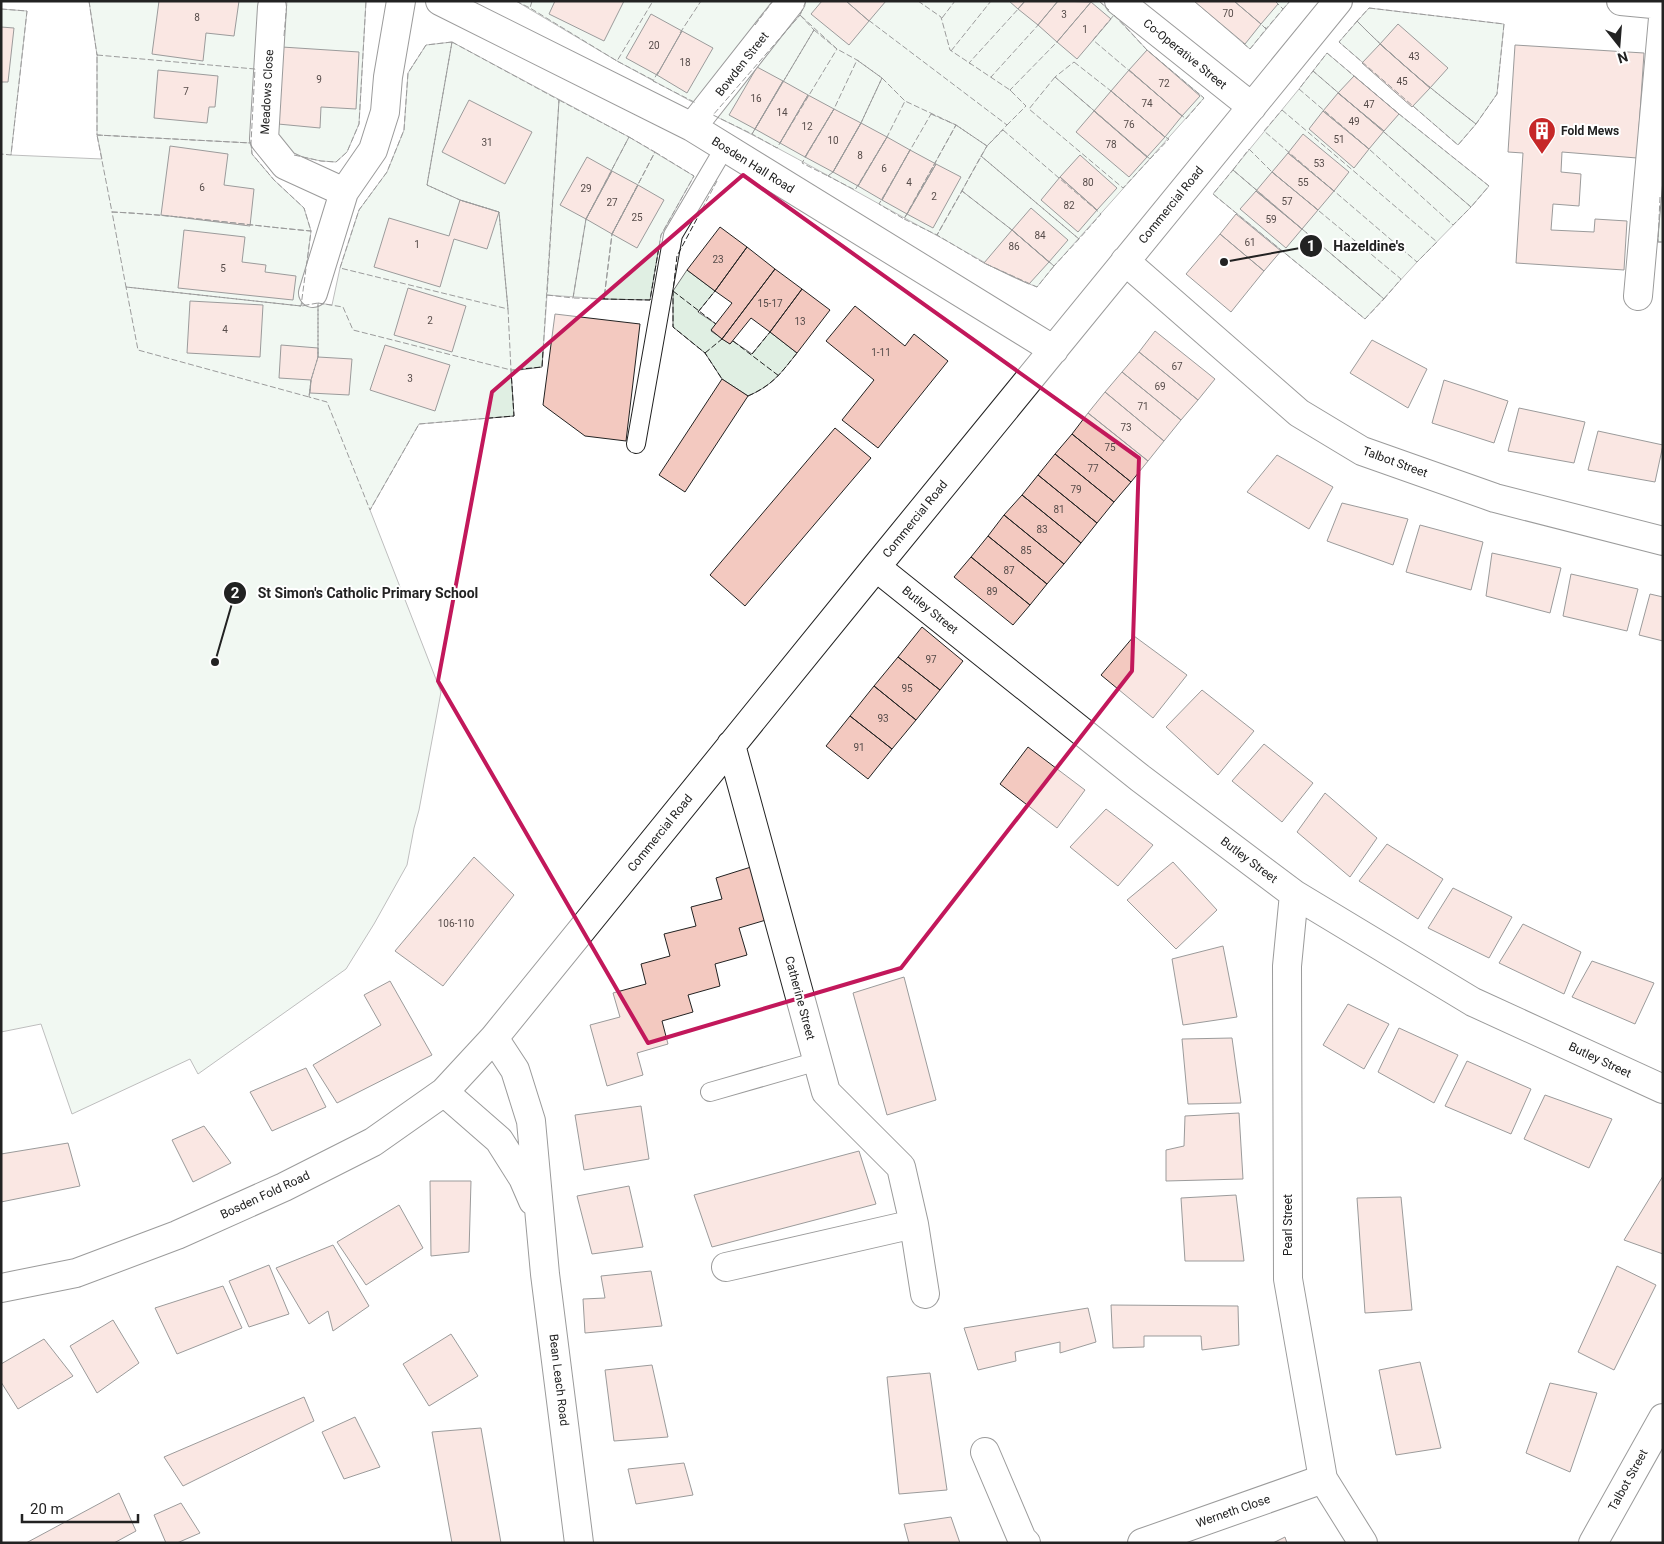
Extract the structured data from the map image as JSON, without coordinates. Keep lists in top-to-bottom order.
{
  "streets": {
    "street": [
      "Co-Operative Street",
      "Bowden Street",
      "Meadows Close",
      "Bosden Hall Road",
      "Commercial Road",
      "Talbot Street",
      "Butley Street",
      "Catherine Street",
      "Bosden Fold Road",
      "Pearl Street",
      "Bean Leach Road",
      "Werneth Close"
    ]
  },
  "crossings": [
    ["Co-Operative Street", "Commercial Road"],
    ["Bowden Street", "Bosden Hall Road"],
    ["Bosden Hall Road", "Commercial Road"],
    ["Commercial Road", "Talbot Street"],
    ["Commercial Road", "Butley Street"],
    ["Commercial Road", "Catherine Street"],
    ["Commercial Road", "Bosden Fold Road"],
    ["Commercial Road", "Bean Leach Road"],
    ["Butley Street", "Pearl Street"],
    ["Bosden Fold Road", "Bean Leach Road"],
    ["Pearl Street", "Werneth Close"]
  ],
  "places": {
    "building": ["Fold Mews"],
    "other": ["Hazeldine's", "St Simon's Catholic Primary School"]
  },
  "house_numbers": [
    "70",
    "3",
    "8",
    "1",
    "20",
    "43",
    "18",
    "9",
    "45",
    "72",
    "7",
    "16",
    "74",
    "47",
    "14",
    "49",
    "76",
    "12",
    "51",
    "10",
    "31",
    "78",
    "8",
    "53",
    "6",
    "4",
    "80",
    "55",
    "6",
    "29",
    "2",
    "57",
    "27",
    "82",
    "25",
    "59",
    "84",
    "61",
    "1",
    "86",
    "23",
    "5",
    "15-17",
    "2",
    "13",
    "4",
    "1-11",
    "67",
    "3",
    "69",
    "71",
    "73",
    "75",
    "77",
    "79",
    "81",
    "83",
    "85",
    "87",
    "89",
    "97",
    "95",
    "93",
    "91",
    "106-110"
  ],
  "scale_bar": "20 m",
  "north": "bottom"
}
